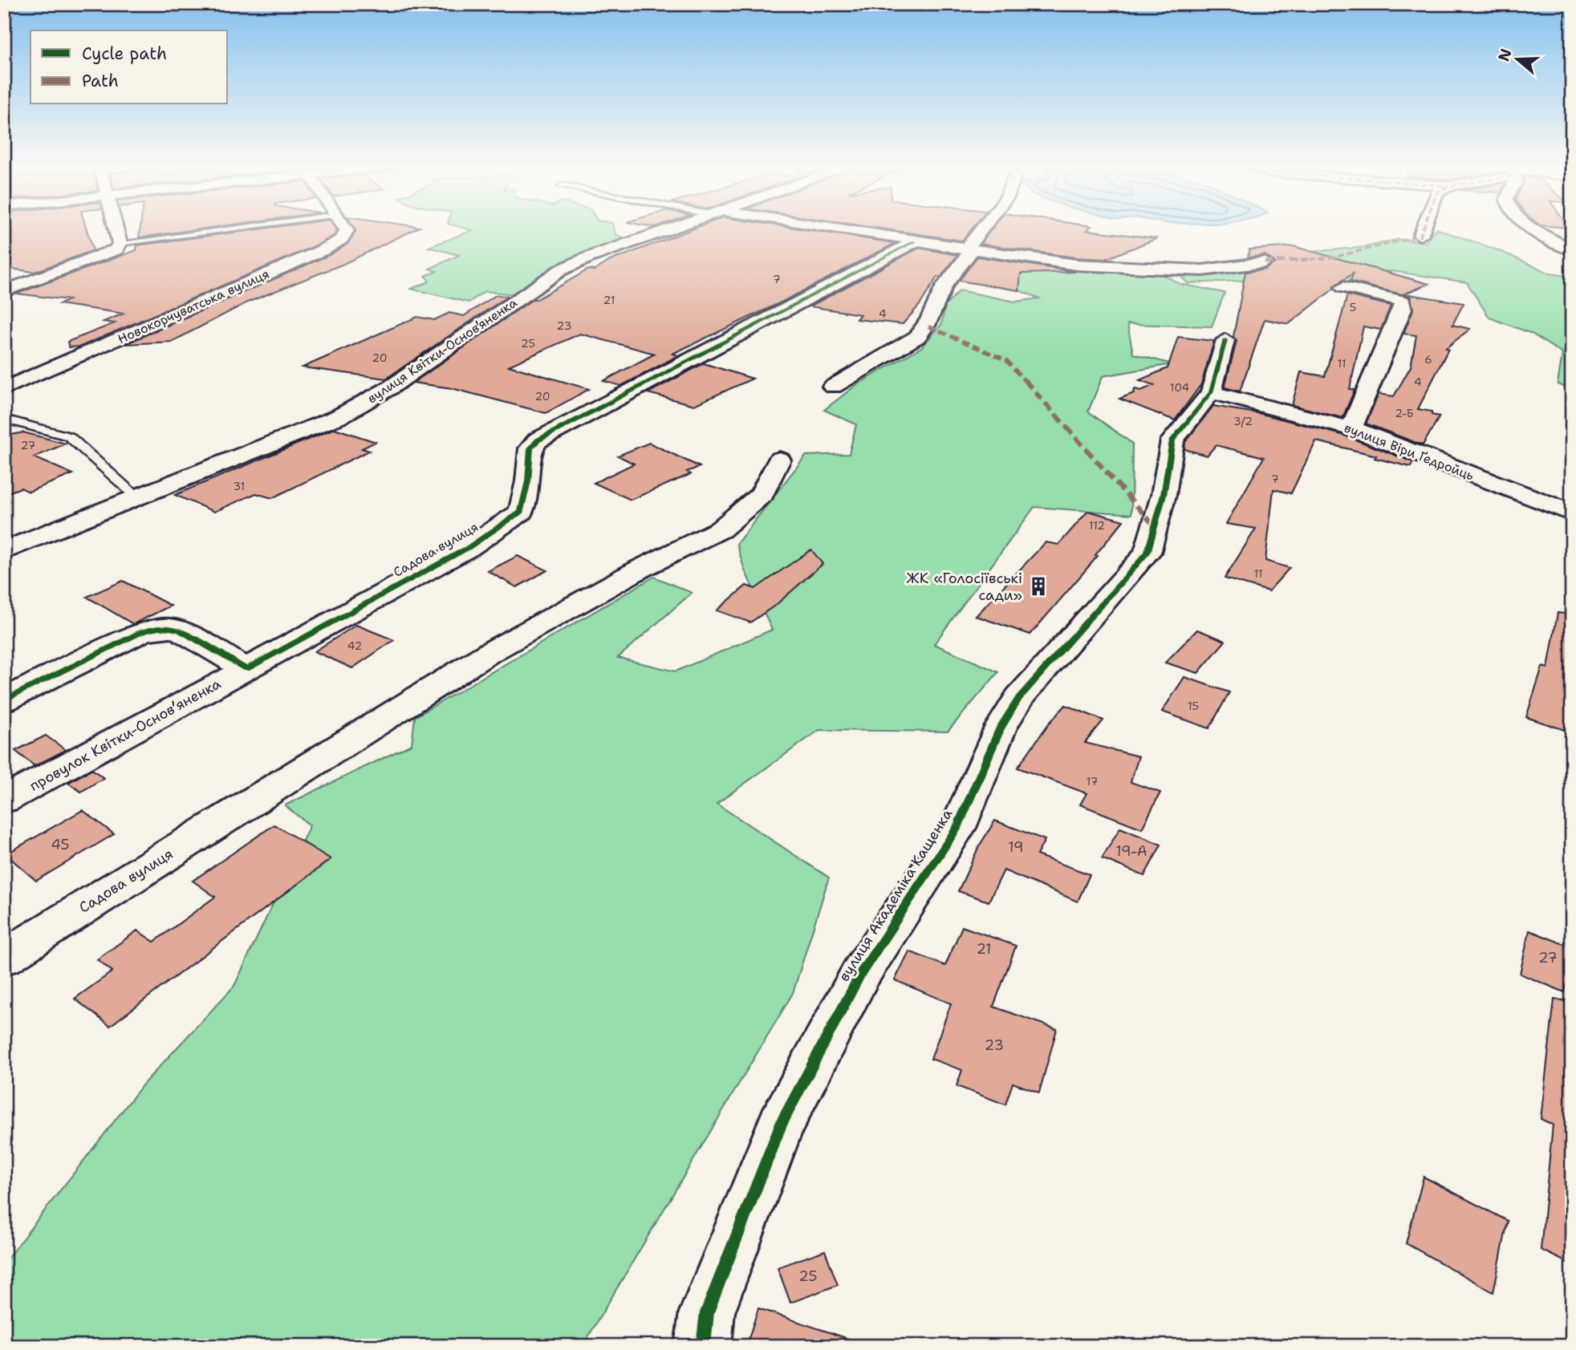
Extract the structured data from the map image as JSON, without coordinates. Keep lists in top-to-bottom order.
{
  "streets": {
    "street": [
      "Новокорчуватська вулиця",
      "вулиця Квітки-Основ’яненка",
      "вулиця Віри Ґедройць",
      "Садова вулиця",
      "провулок Квітки-Основʼяненка",
      "вулиця Академіка Кащенка"
    ]
  },
  "crossings": [
    ["вулиця Віри Ґедройць", "вулиця Академіка Кащенка"],
    ["Садова вулиця", "провулок Квітки-Основʼяненка"]
  ],
  "places": {
    "building": ["ЖК «Голосіївські сади»"]
  },
  "house_numbers": [
    "7",
    "21",
    "5",
    "4",
    "23",
    "25",
    "20",
    "6",
    "11",
    "4",
    "104",
    "20",
    "2-Б",
    "3/2",
    "27",
    "7",
    "31",
    "112",
    "11",
    "42",
    "15",
    "17",
    "45",
    "19",
    "19-А",
    "21",
    "27",
    "23",
    "25"
  ],
  "legend": ["Cycle path", "Path"],
  "north": "left"
}
